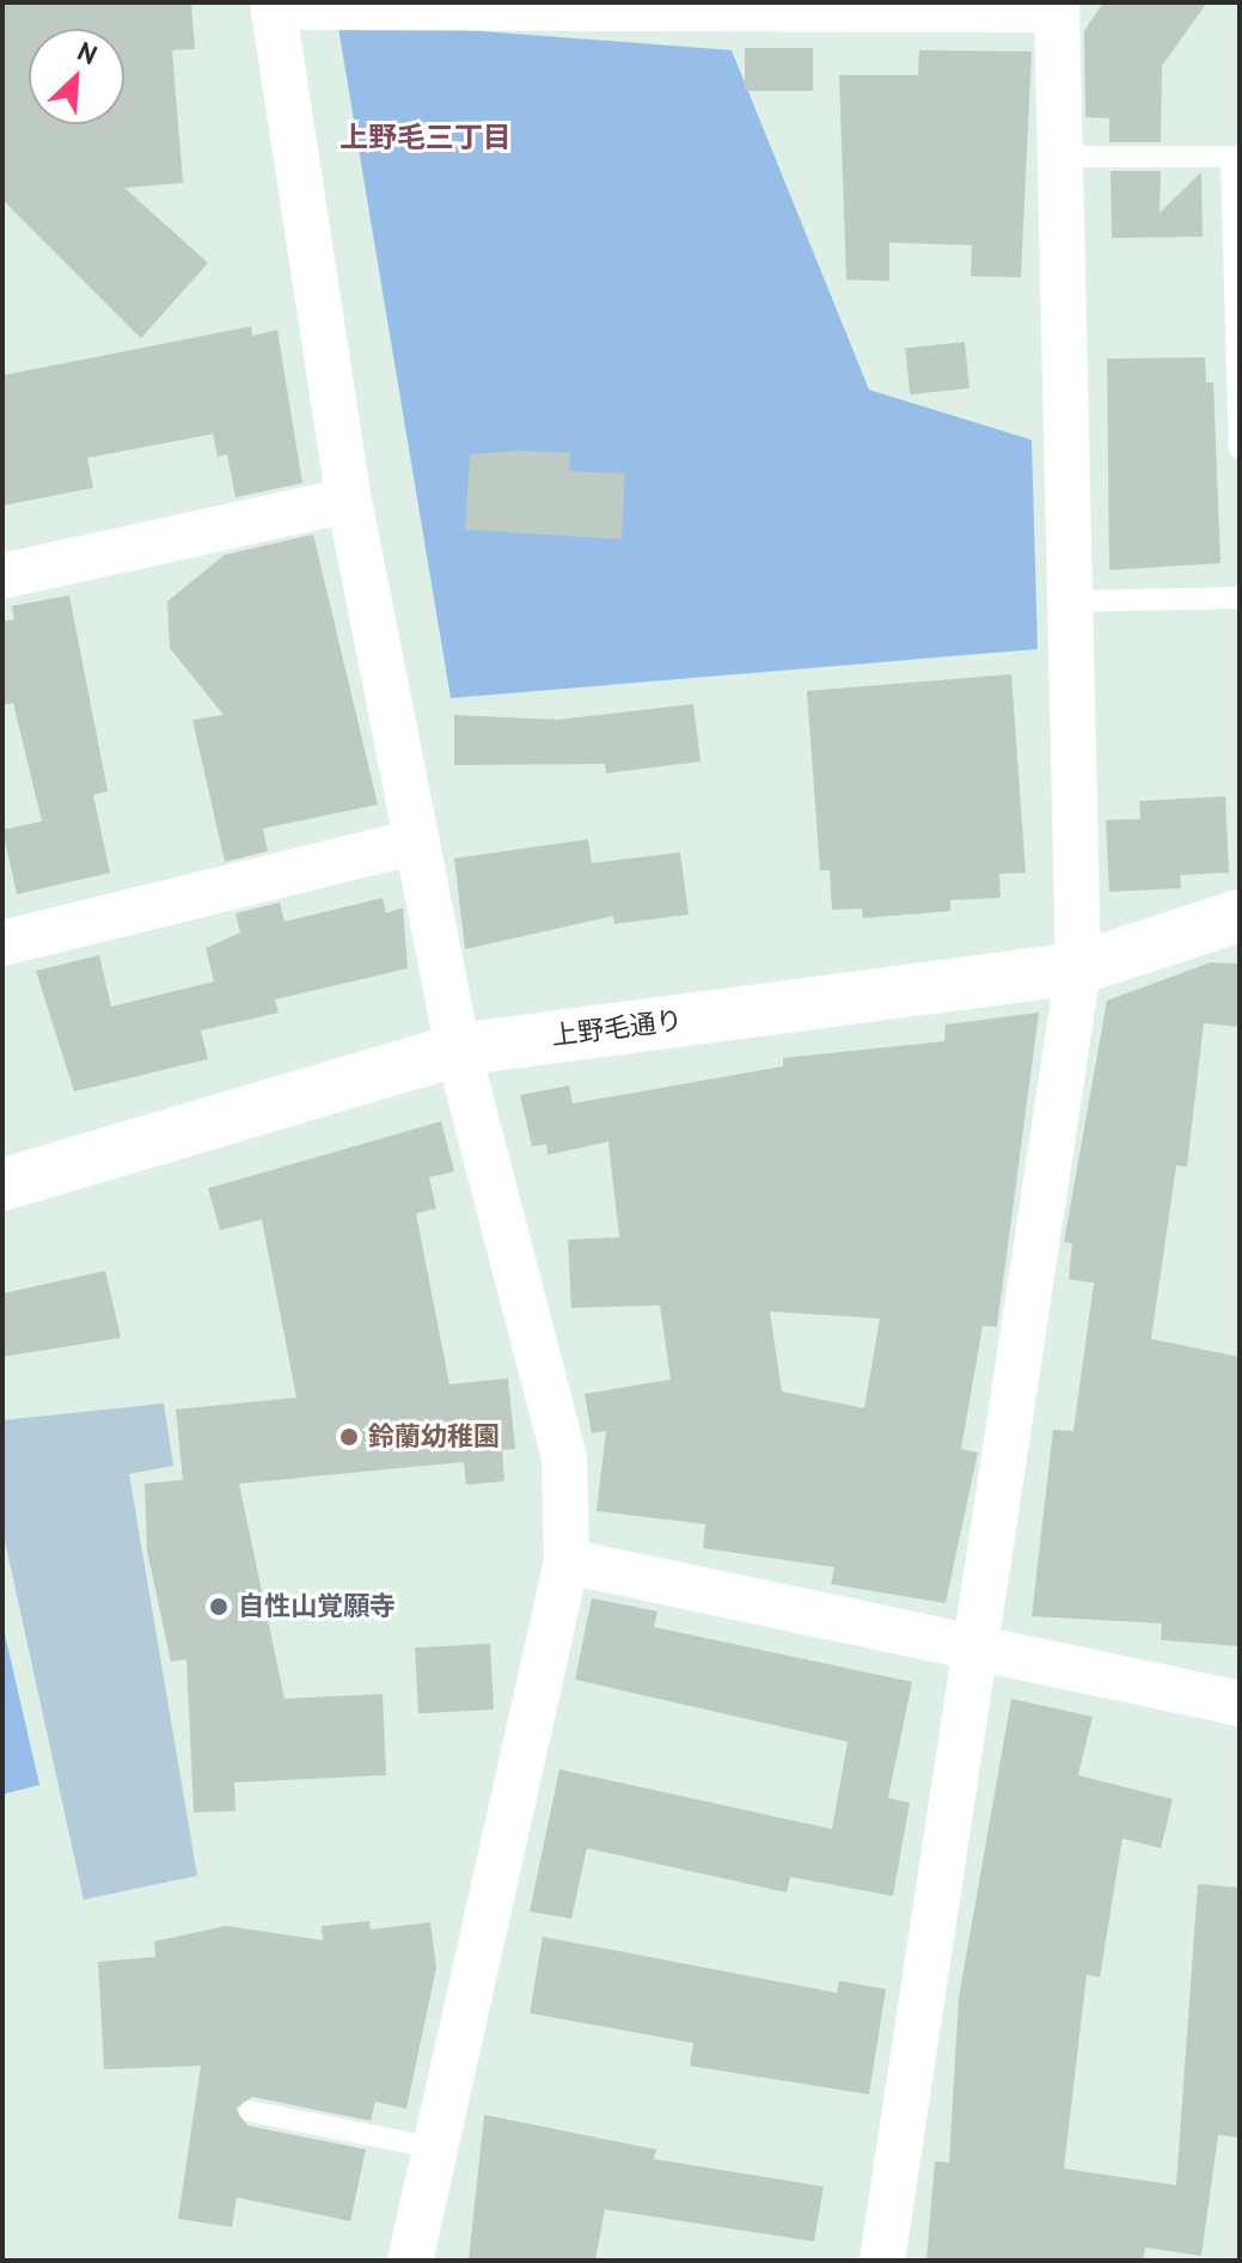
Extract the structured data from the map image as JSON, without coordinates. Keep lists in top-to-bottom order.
{
  "streets": {
    "street": ["上野毛通り"]
  },
  "districts": ["上野毛三丁目"],
  "places": ["鈴蘭幼稚園", "自性山覚願寺"],
  "north": "top right"
}
